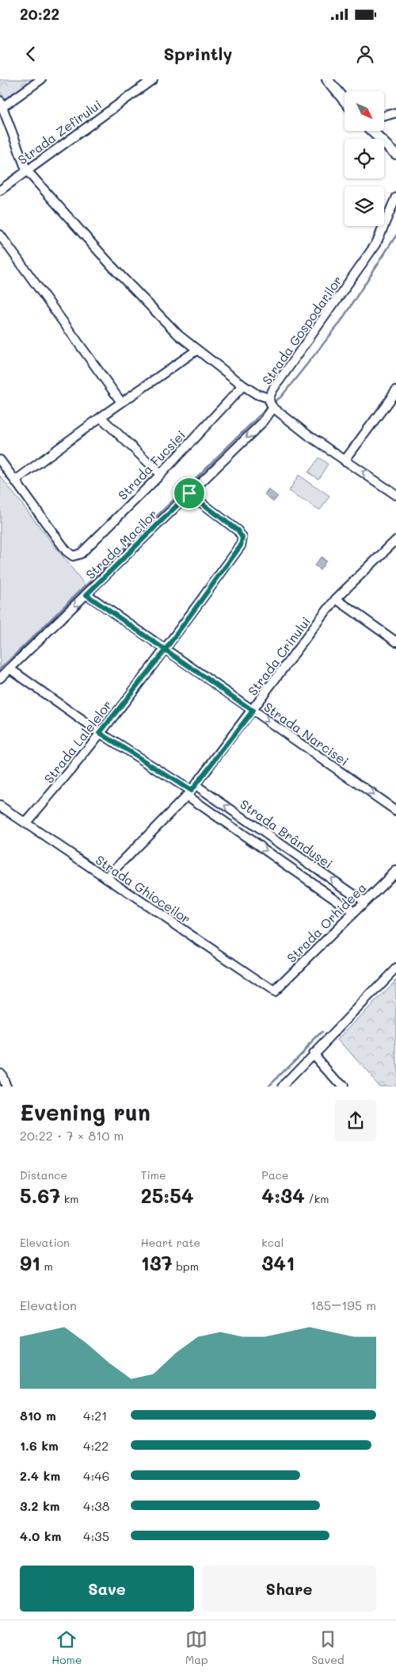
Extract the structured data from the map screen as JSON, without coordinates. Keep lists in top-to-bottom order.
{
  "streets": {
    "street": [
      "Strada Zefirului",
      "Strada Gospodarilor",
      "Strada Fucsiei",
      "Strada Macilor",
      "Strada Crinului",
      "Strada Narcisei",
      "Strada Lalelelor",
      "Strada Brândușei",
      "Strada Ghioceilor",
      "Strada Orhideea"
    ]
  },
  "crossings": [
    ["Strada Gospodarilor", "Strada Macilor"],
    ["Strada Macilor", "Strada Narcisei"],
    ["Strada Macilor", "Strada Lalelelor"],
    ["Strada Macilor", "Strada Brândușei"],
    ["Strada Crinului", "Strada Narcisei"],
    ["Strada Crinului", "Strada Brândușei"],
    ["Strada Crinului", "Strada Ghioceilor"],
    ["Strada Narcisei", "Strada Lalelelor"],
    ["Strada Lalelelor", "Strada Brândușei"],
    ["Strada Lalelelor", "Strada Ghioceilor"],
    ["Strada Brândușei", "Strada Orhideea"],
    ["Strada Ghioceilor", "Strada Orhideea"]
  ],
  "one_way": ["Strada Macilor", "Strada Narcisei"],
  "north": "bottom right",
  "page": {
    "status": "20:22",
    "header": "Sprintly",
    "heading": ["Evening run", "20:22 · 7 × 810 m"],
    "stats": [
      ["Distance", "5.67 km"],
      ["Time", "25:54"],
      ["Pace", "4:34 /km"],
      ["Elevation", "91 m"],
      ["Heart rate", "137 bpm"],
      ["kcal", "341"]
    ],
    "chart": ["Elevation", "185–195 m"],
    "list": [
      {
        "name": "810 m",
        "note": "4:21"
      },
      {
        "name": "1.6 km",
        "note": "4:22"
      },
      {
        "name": "2.4 km",
        "note": "4:46"
      },
      {
        "name": "3.2 km",
        "note": "4:38"
      },
      {
        "name": "4.0 km",
        "note": "4:35"
      }
    ],
    "buttons": ["Save", "Share"],
    "tabs": ["Home", "Map", "Saved"]
  }
}
